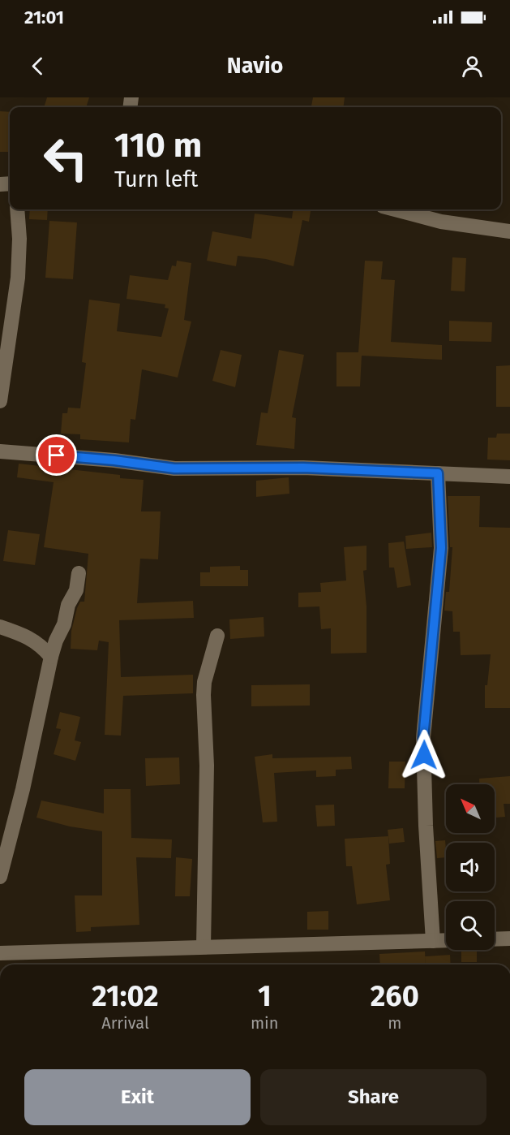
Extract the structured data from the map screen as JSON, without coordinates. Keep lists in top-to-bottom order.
{
  "north": "top left",
  "page": {
    "status": "21:01",
    "header": "Navio",
    "turn": ["110 m", "Turn left"],
    "eta": [
      "21:02",
      "Arrival",
      "1",
      "min",
      "260",
      "m"
    ],
    "buttons": ["Exit", "Share"]
  }
}
